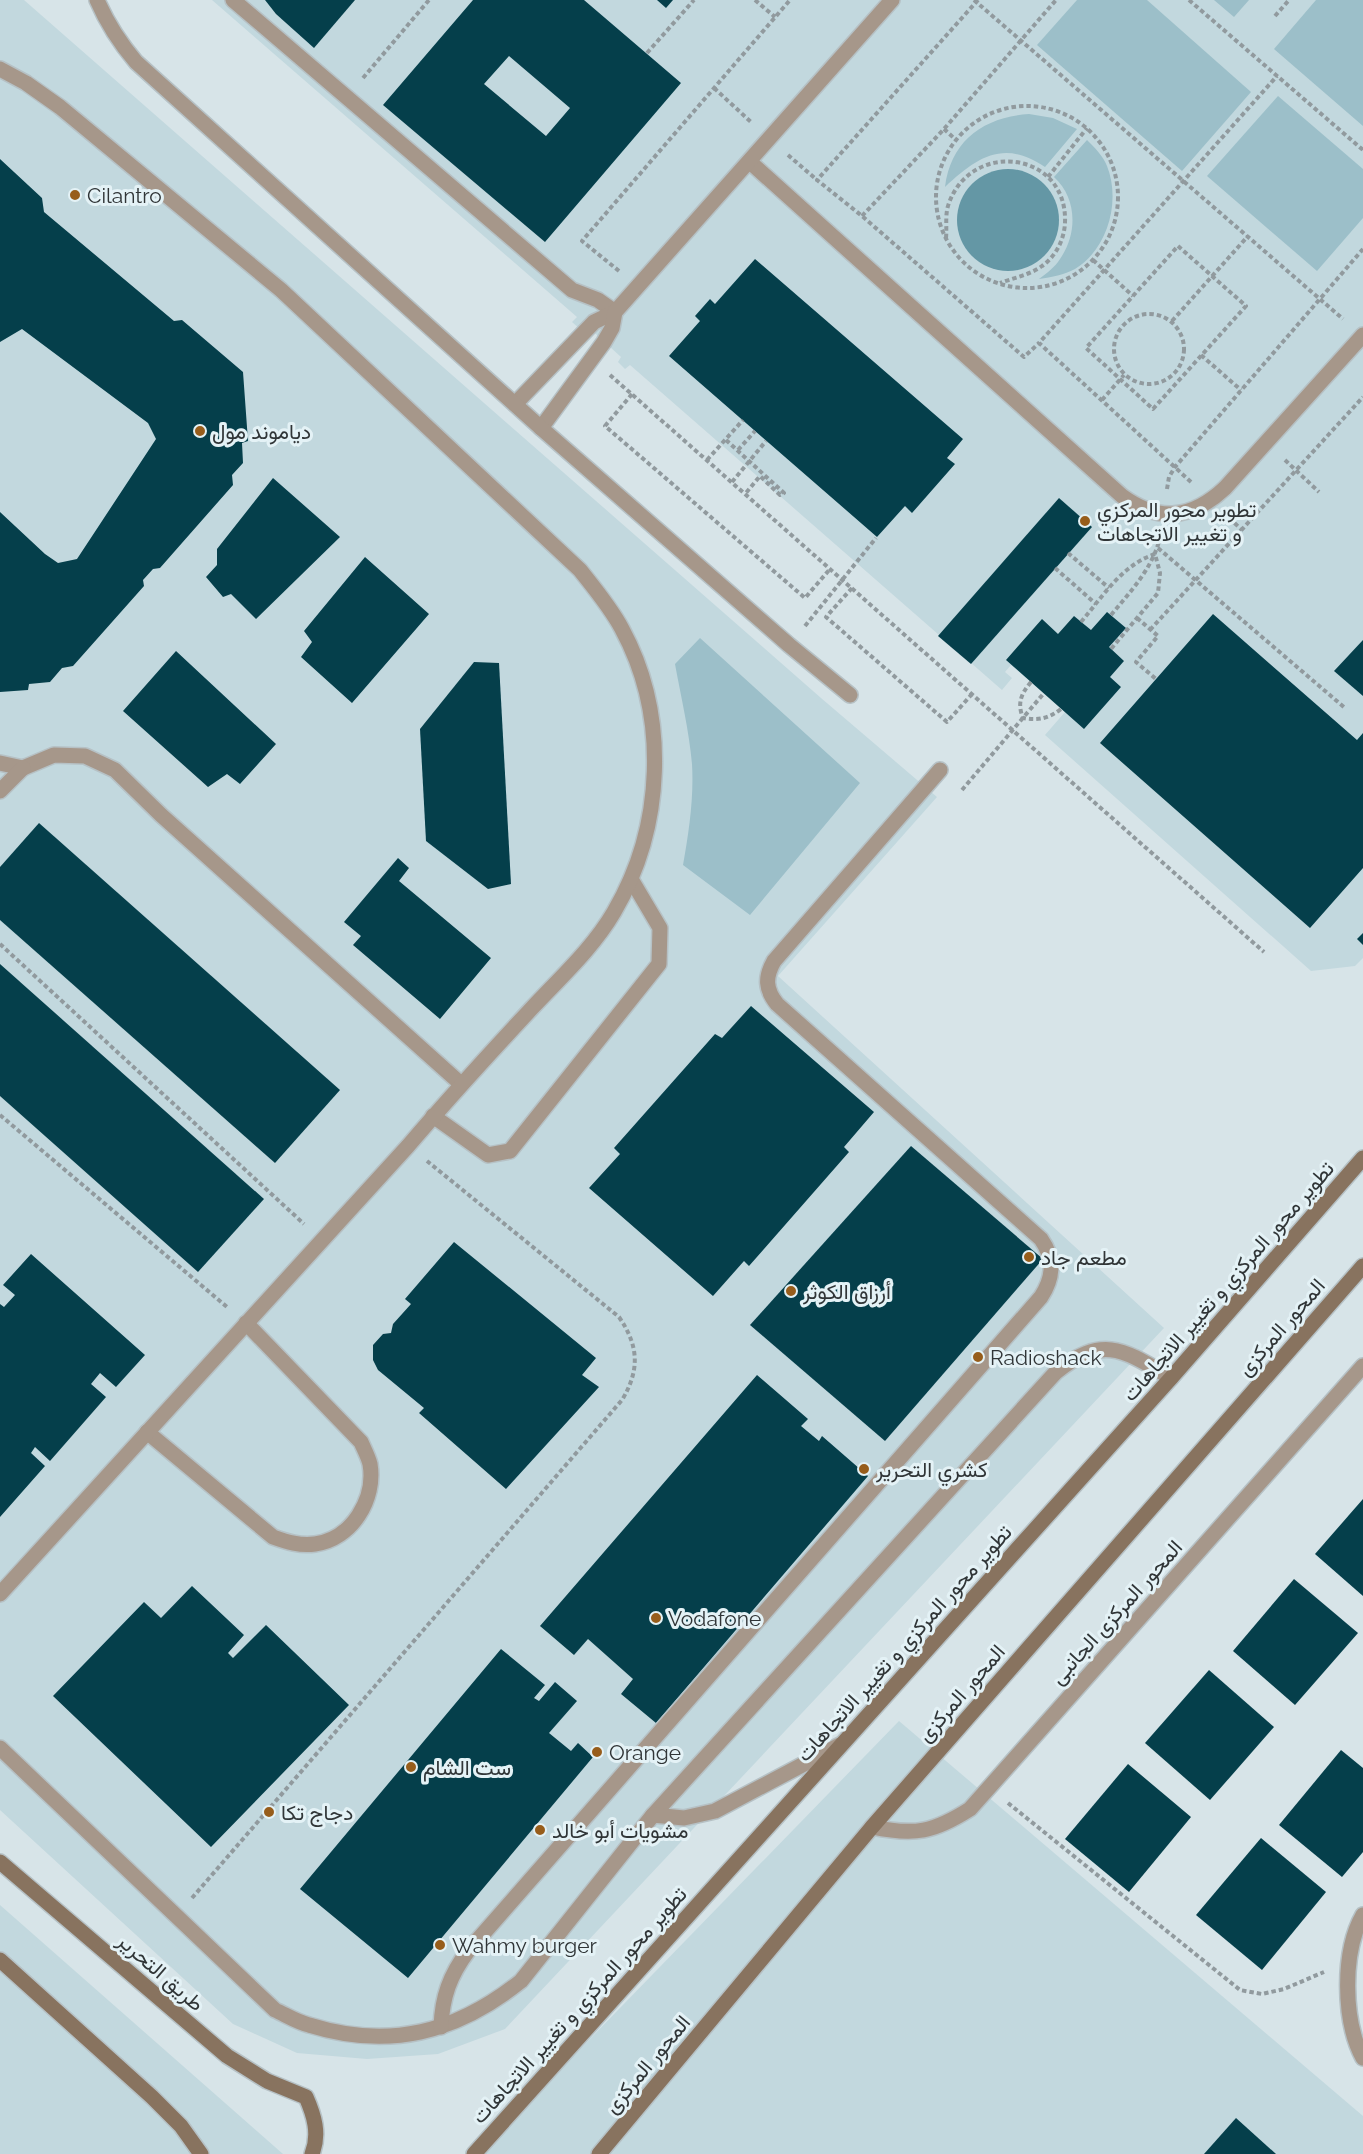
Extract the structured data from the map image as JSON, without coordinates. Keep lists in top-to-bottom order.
{
  "streets": {
    "main road": ["تطوير محور المركزي و تغيير الاتجاهات", "المحور المركزى", "طريق التحرير"],
    "street": ["المحور المركزى الجانبى"]
  },
  "crossings": [
    ["المحور المركزى", "المحور المركزى الجانبى"]
  ],
  "places": [
    "Cilantro",
    "دياموند مول",
    "تطوير محور المركزي و تغيير الاتجاهات",
    "مطعم جاد",
    "أرزاق الكوثر",
    "Radioshack",
    "كشري التحرير",
    "Vodafone",
    "Orange",
    "ست الشام",
    "دجاج تكا",
    "مشويات أبو خالد",
    "Wahmy burger"
  ]
}
